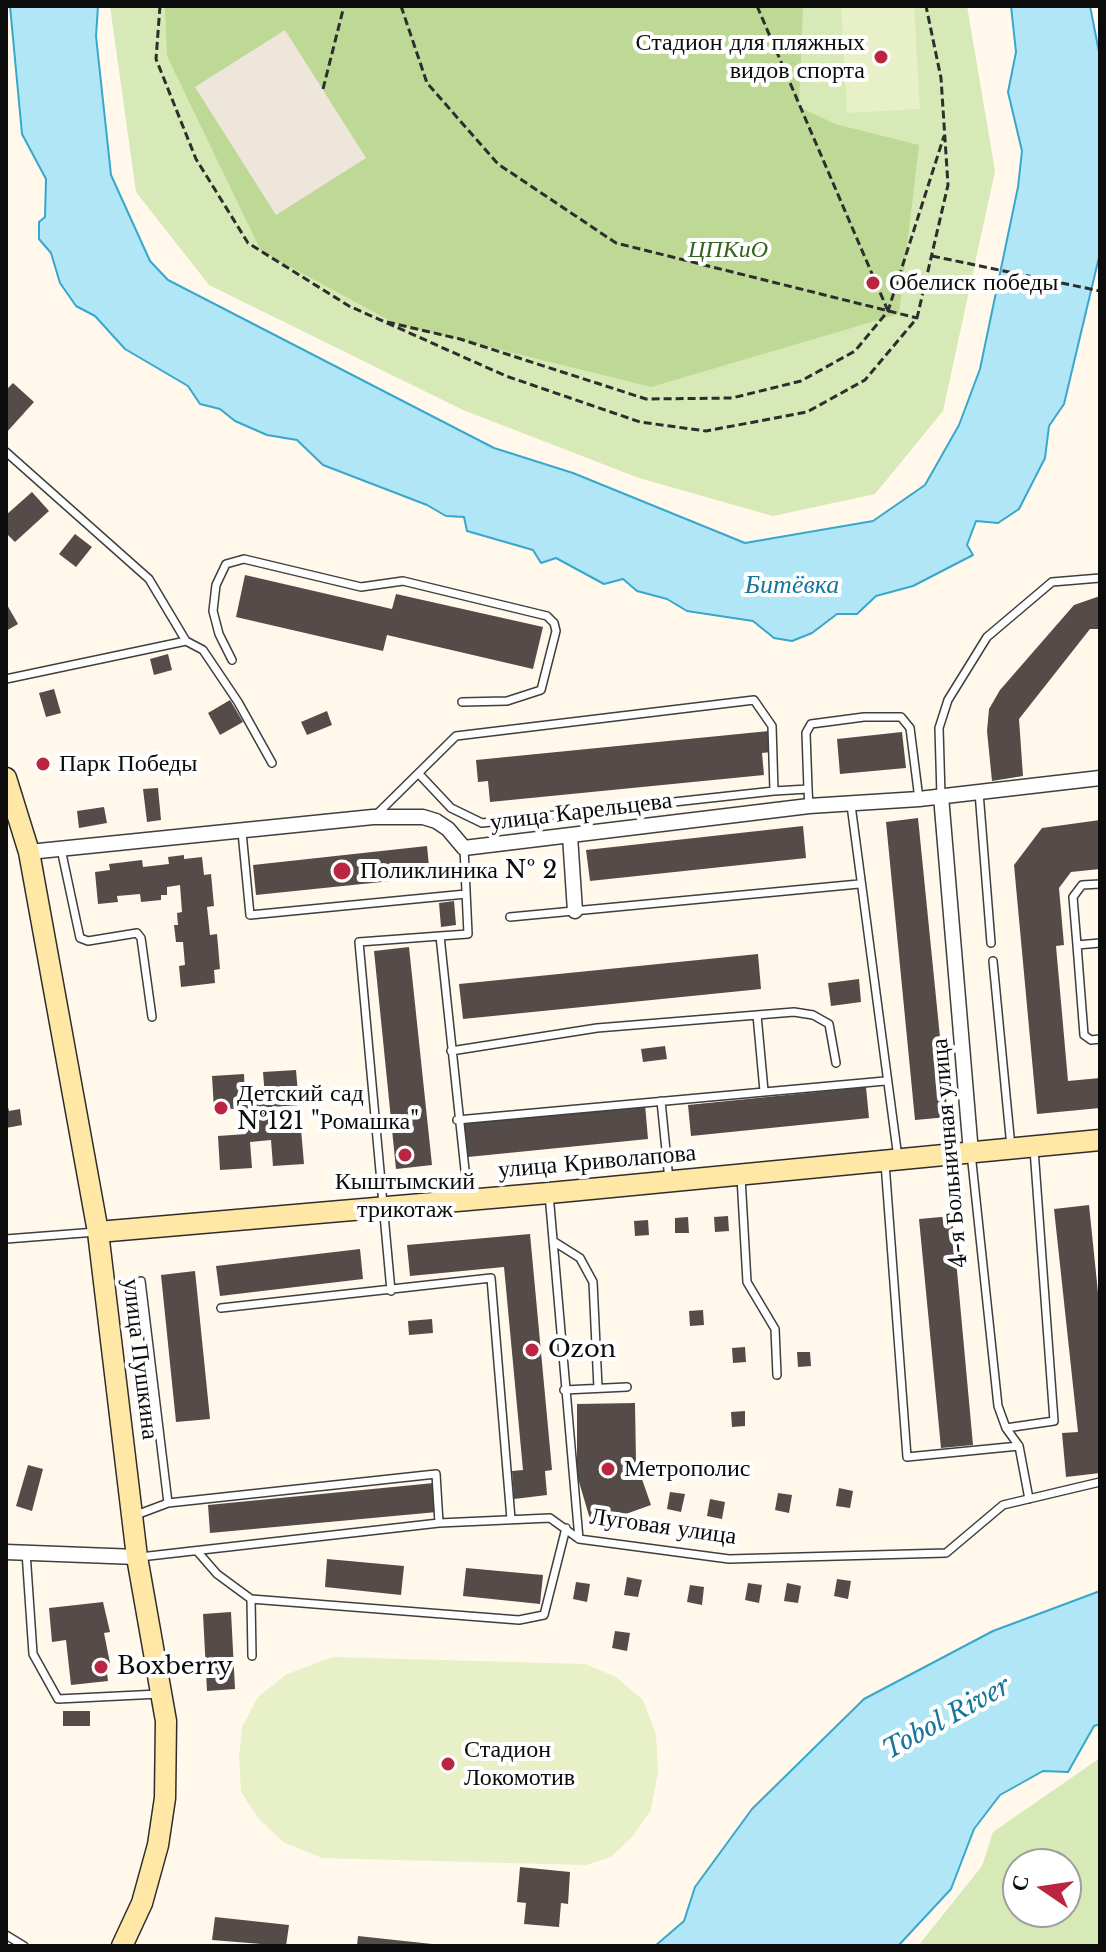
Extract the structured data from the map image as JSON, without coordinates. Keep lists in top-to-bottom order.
{
  "streets": {
    "main road": ["улица Криволапова", "улица Пушкина"],
    "street": ["улица Карельцева", "4-я Больничная улица"],
    "lane": ["Луговая улица"]
  },
  "crossings": [
    ["улица Карельцева", "4-я Больничная улица"],
    ["4-я Больничная улица", "улица Криволапова"],
    ["4-я Больничная улица", "Луговая улица"],
    ["улица Криволапова", "улица Пушкина"],
    ["улица Пушкина", "Луговая улица"]
  ],
  "water": ["Битёвка", "Tobol River"],
  "parks": ["ЦПКиО"],
  "places": [
    "Стадион для пляжных видов спорта",
    "Обелиск победы",
    "Парк Победы",
    "Поликлиника № 2",
    "Детский сад №121 \"Ромашка\"",
    "Кыштымский трикотаж",
    "Ozon",
    "Метрополис",
    "Boxberry",
    "Стадион Локомотив"
  ],
  "north": "left"
}
